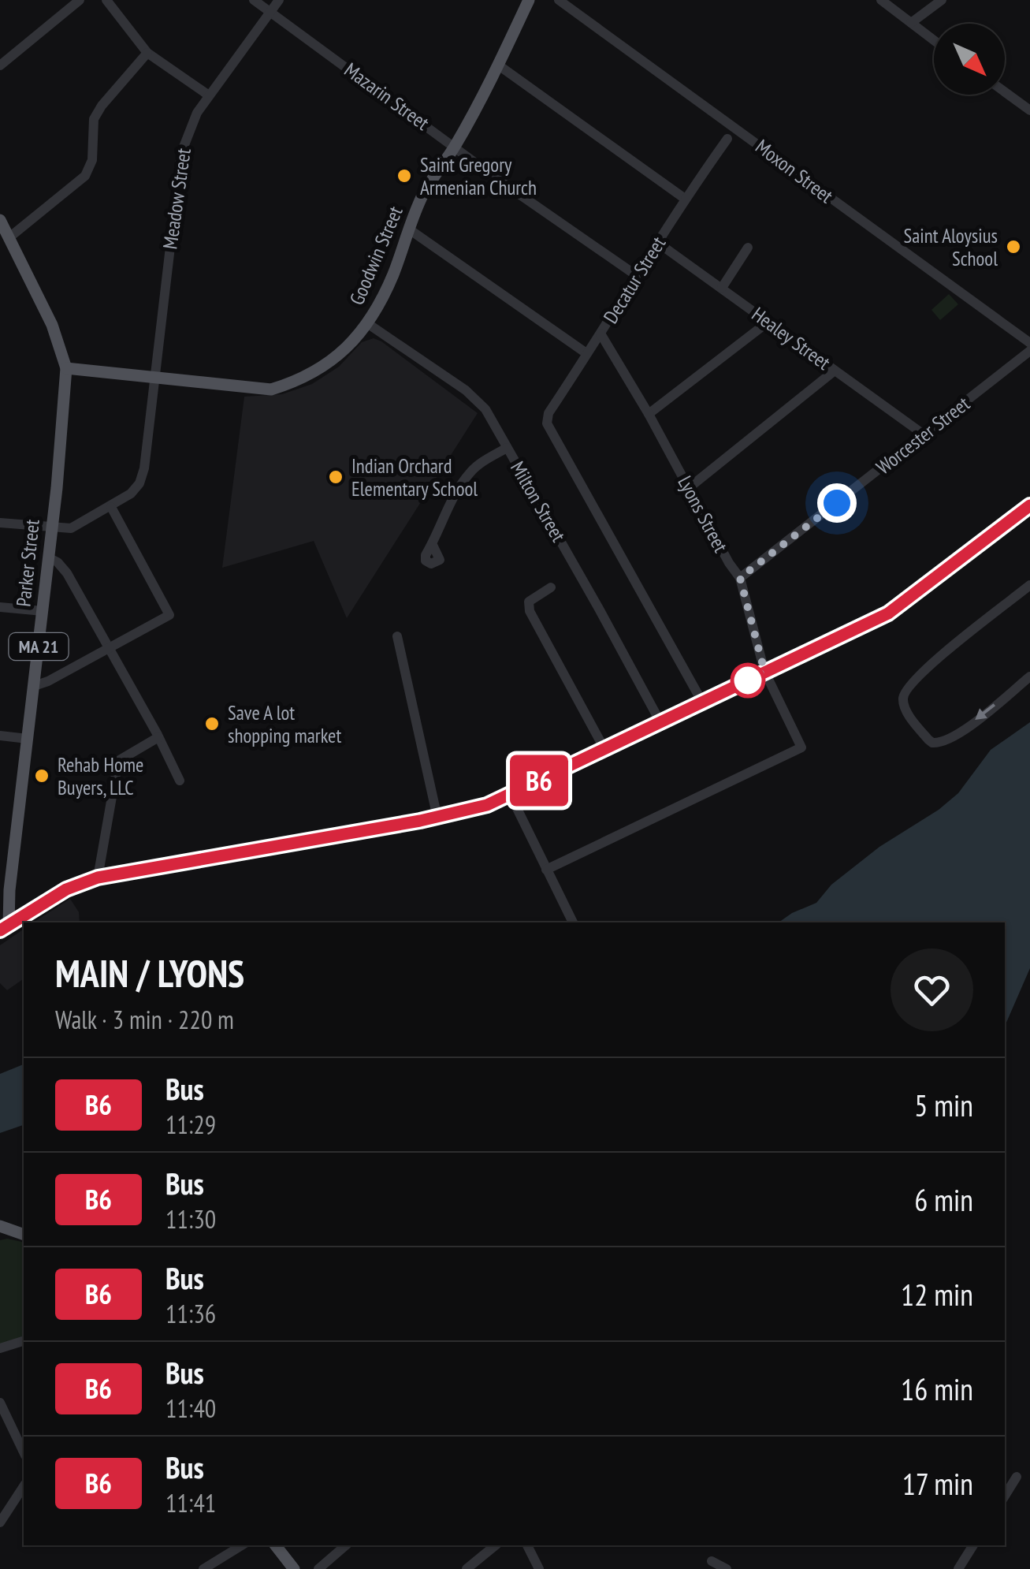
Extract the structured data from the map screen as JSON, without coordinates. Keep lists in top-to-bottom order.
{
  "streets": {
    "main road": ["Goodwin Street", "Parker Street", "MA 21"],
    "street": [
      "Mazarin Street",
      "Moxon Street",
      "Meadow Street",
      "Decatur Street",
      "Healey Street",
      "Worcester Street",
      "Milton Street",
      "Lyons Street"
    ]
  },
  "crossings": [
    ["Mazarin Street", "Meadow Street"],
    ["Mazarin Street", "Goodwin Street"],
    ["Mazarin Street", "Decatur Street"],
    ["Meadow Street", "Goodwin Street"],
    ["Meadow Street", "Parker Street"],
    ["Goodwin Street", "Milton Street"],
    ["Goodwin Street", "Parker Street"],
    ["Decatur Street", "Healey Street"],
    ["Decatur Street", "Lyons Street"],
    ["Healey Street", "Worcester Street"],
    ["Worcester Street", "Lyons Street"]
  ],
  "places": [
    "Saint Gregory Armenian Church",
    "Saint Aloysius School",
    "Indian Orchard Elementary School",
    "Save A lot shopping market",
    "Rehab Home Buyers, LLC"
  ],
  "lines": ["bus line B6"],
  "north": "bottom right",
  "page": {
    "on_map": "B6",
    "heading": ["MAIN / LYONS", "Walk · 3 min · 220 m"],
    "list": [
      {
        "mark": "B6",
        "name": "Bus",
        "note": "11:29",
        "value": "5 min"
      },
      {
        "mark": "B6",
        "name": "Bus",
        "note": "11:30",
        "value": "6 min"
      },
      {
        "mark": "B6",
        "name": "Bus",
        "note": "11:36",
        "value": "12 min"
      },
      {
        "mark": "B6",
        "name": "Bus",
        "note": "11:40",
        "value": "16 min"
      },
      {
        "mark": "B6",
        "name": "Bus",
        "note": "11:41",
        "value": "17 min"
      }
    ]
  }
}
